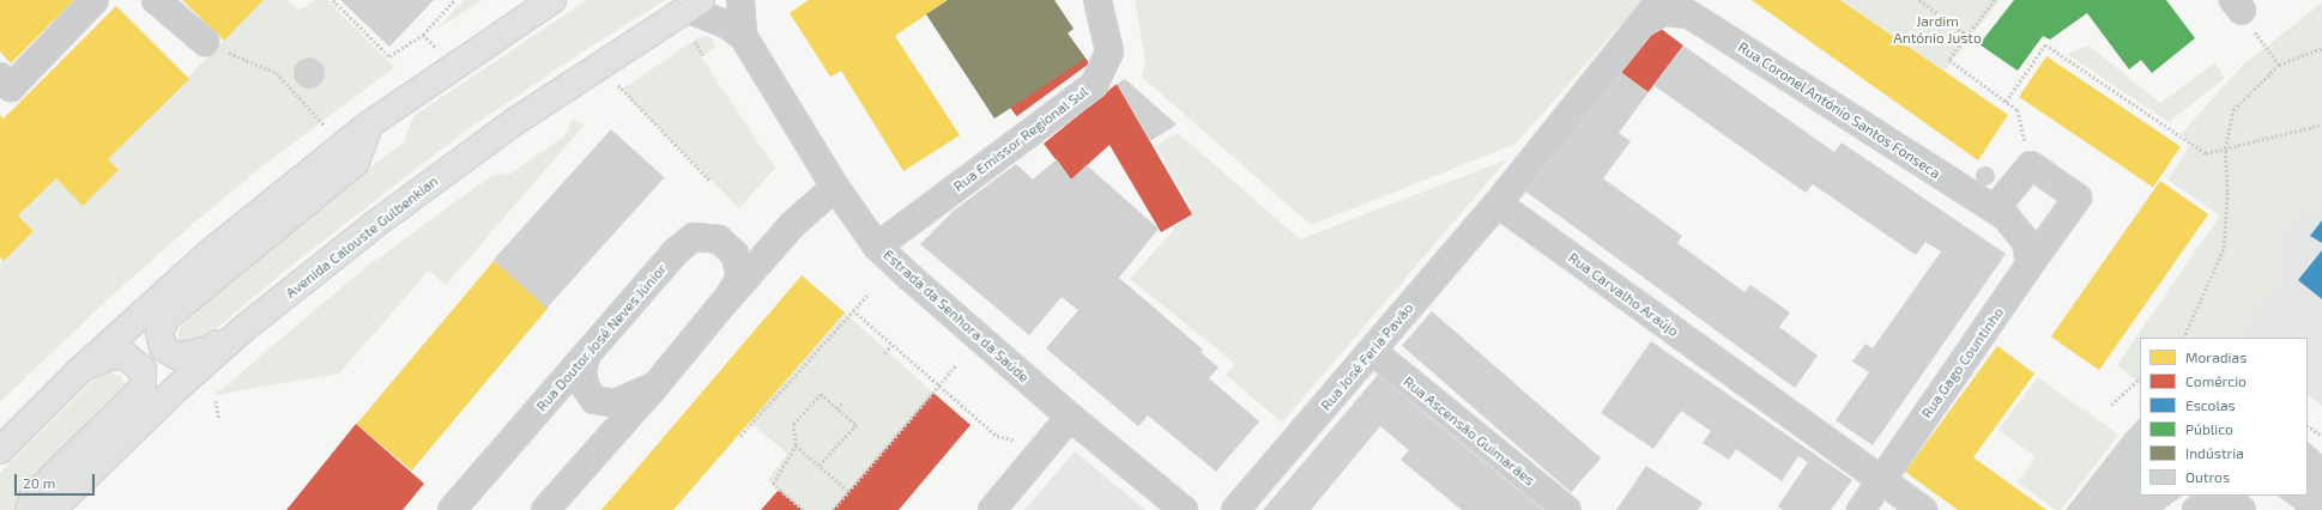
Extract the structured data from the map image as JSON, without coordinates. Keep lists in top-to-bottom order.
{
  "streets": {
    "main road": ["Avenida Calouste Gulbenkian"],
    "street": [
      "Rua Coronel António Santos Fonseca",
      "Rua Emissor Regional Sul",
      "Rua Carvalho Araújo",
      "Estrada da Senhora da Saúde",
      "Rua Doutor José Neves Júnior",
      "Rua José Feria Pavão",
      "Rua Gago Countinho",
      "Rua Ascensão Guimarães"
    ]
  },
  "crossings": [
    ["Rua Coronel António Santos Fonseca", "Rua Gago Countinho"],
    ["Rua Emissor Regional Sul", "Estrada da Senhora da Saúde"],
    ["Rua Carvalho Araújo", "Rua José Feria Pavão"],
    ["Rua Carvalho Araújo", "Rua Gago Countinho"],
    ["Estrada da Senhora da Saúde", "Rua Doutor José Neves Júnior"],
    ["Rua José Feria Pavão", "Rua Ascensão Guimarães"]
  ],
  "parks": ["Jardim António Justo"],
  "legend": [
    "Moradias",
    "Comércio",
    "Escolas",
    "Público",
    "Indústria",
    "Outros"
  ],
  "scale_bar": "20 m"
}
